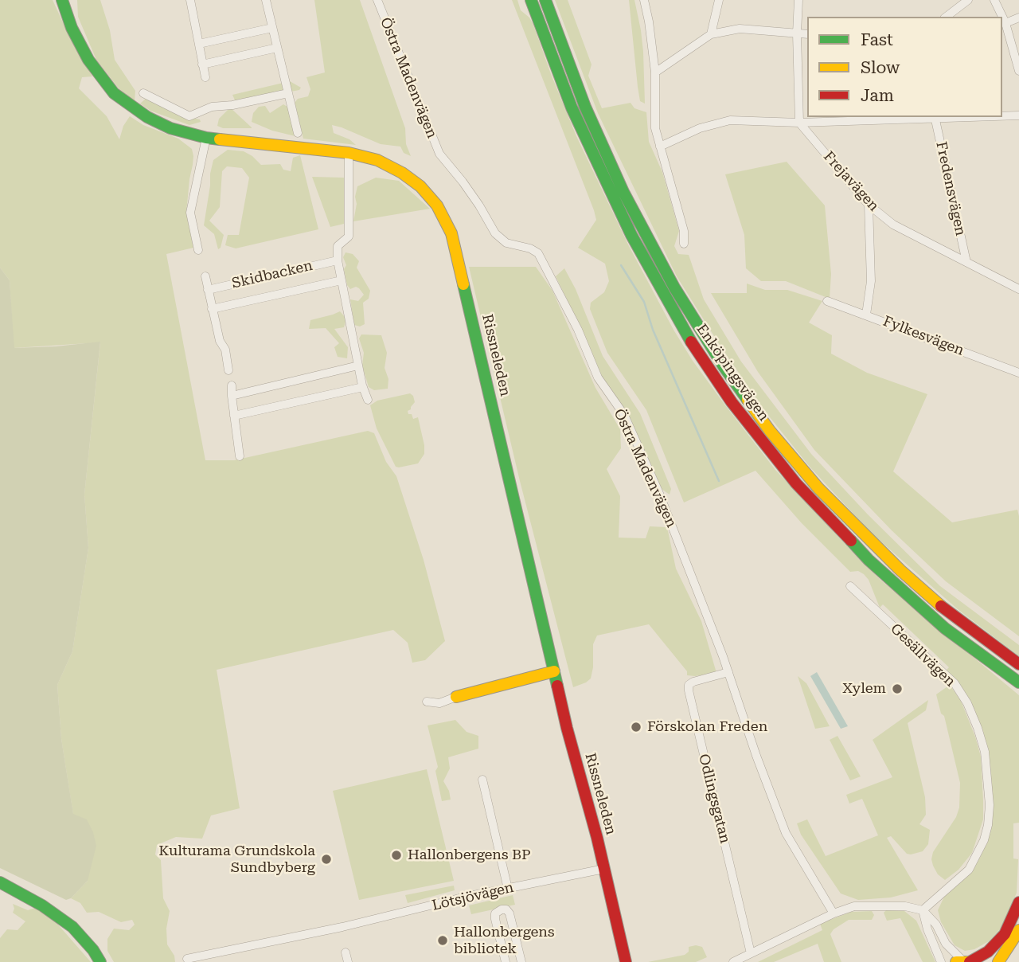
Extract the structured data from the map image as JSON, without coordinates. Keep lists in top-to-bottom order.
{
  "streets": {
    "main road": ["Rissneleden", "Enköpingsvägen"],
    "street": [
      "Östra Madenvägen",
      "Frejavägen",
      "Fredensvägen",
      "Skidbacken",
      "Fylkesvägen",
      "Gesällvägen",
      "Odlingsgatan",
      "Lötsjövägen"
    ]
  },
  "crossings": [
    ["Östra Madenvägen", "Odlingsgatan"],
    ["Frejavägen", "Fredensvägen"],
    ["Rissneleden", "Lötsjövägen"]
  ],
  "places": [
    "Xylem",
    "Förskolan Freden",
    "Hallonbergens BP",
    "Kulturama Grundskola Sundbyberg",
    "Hallonbergens bibliotek"
  ],
  "legend": ["Fast", "Slow", "Jam"]
}
